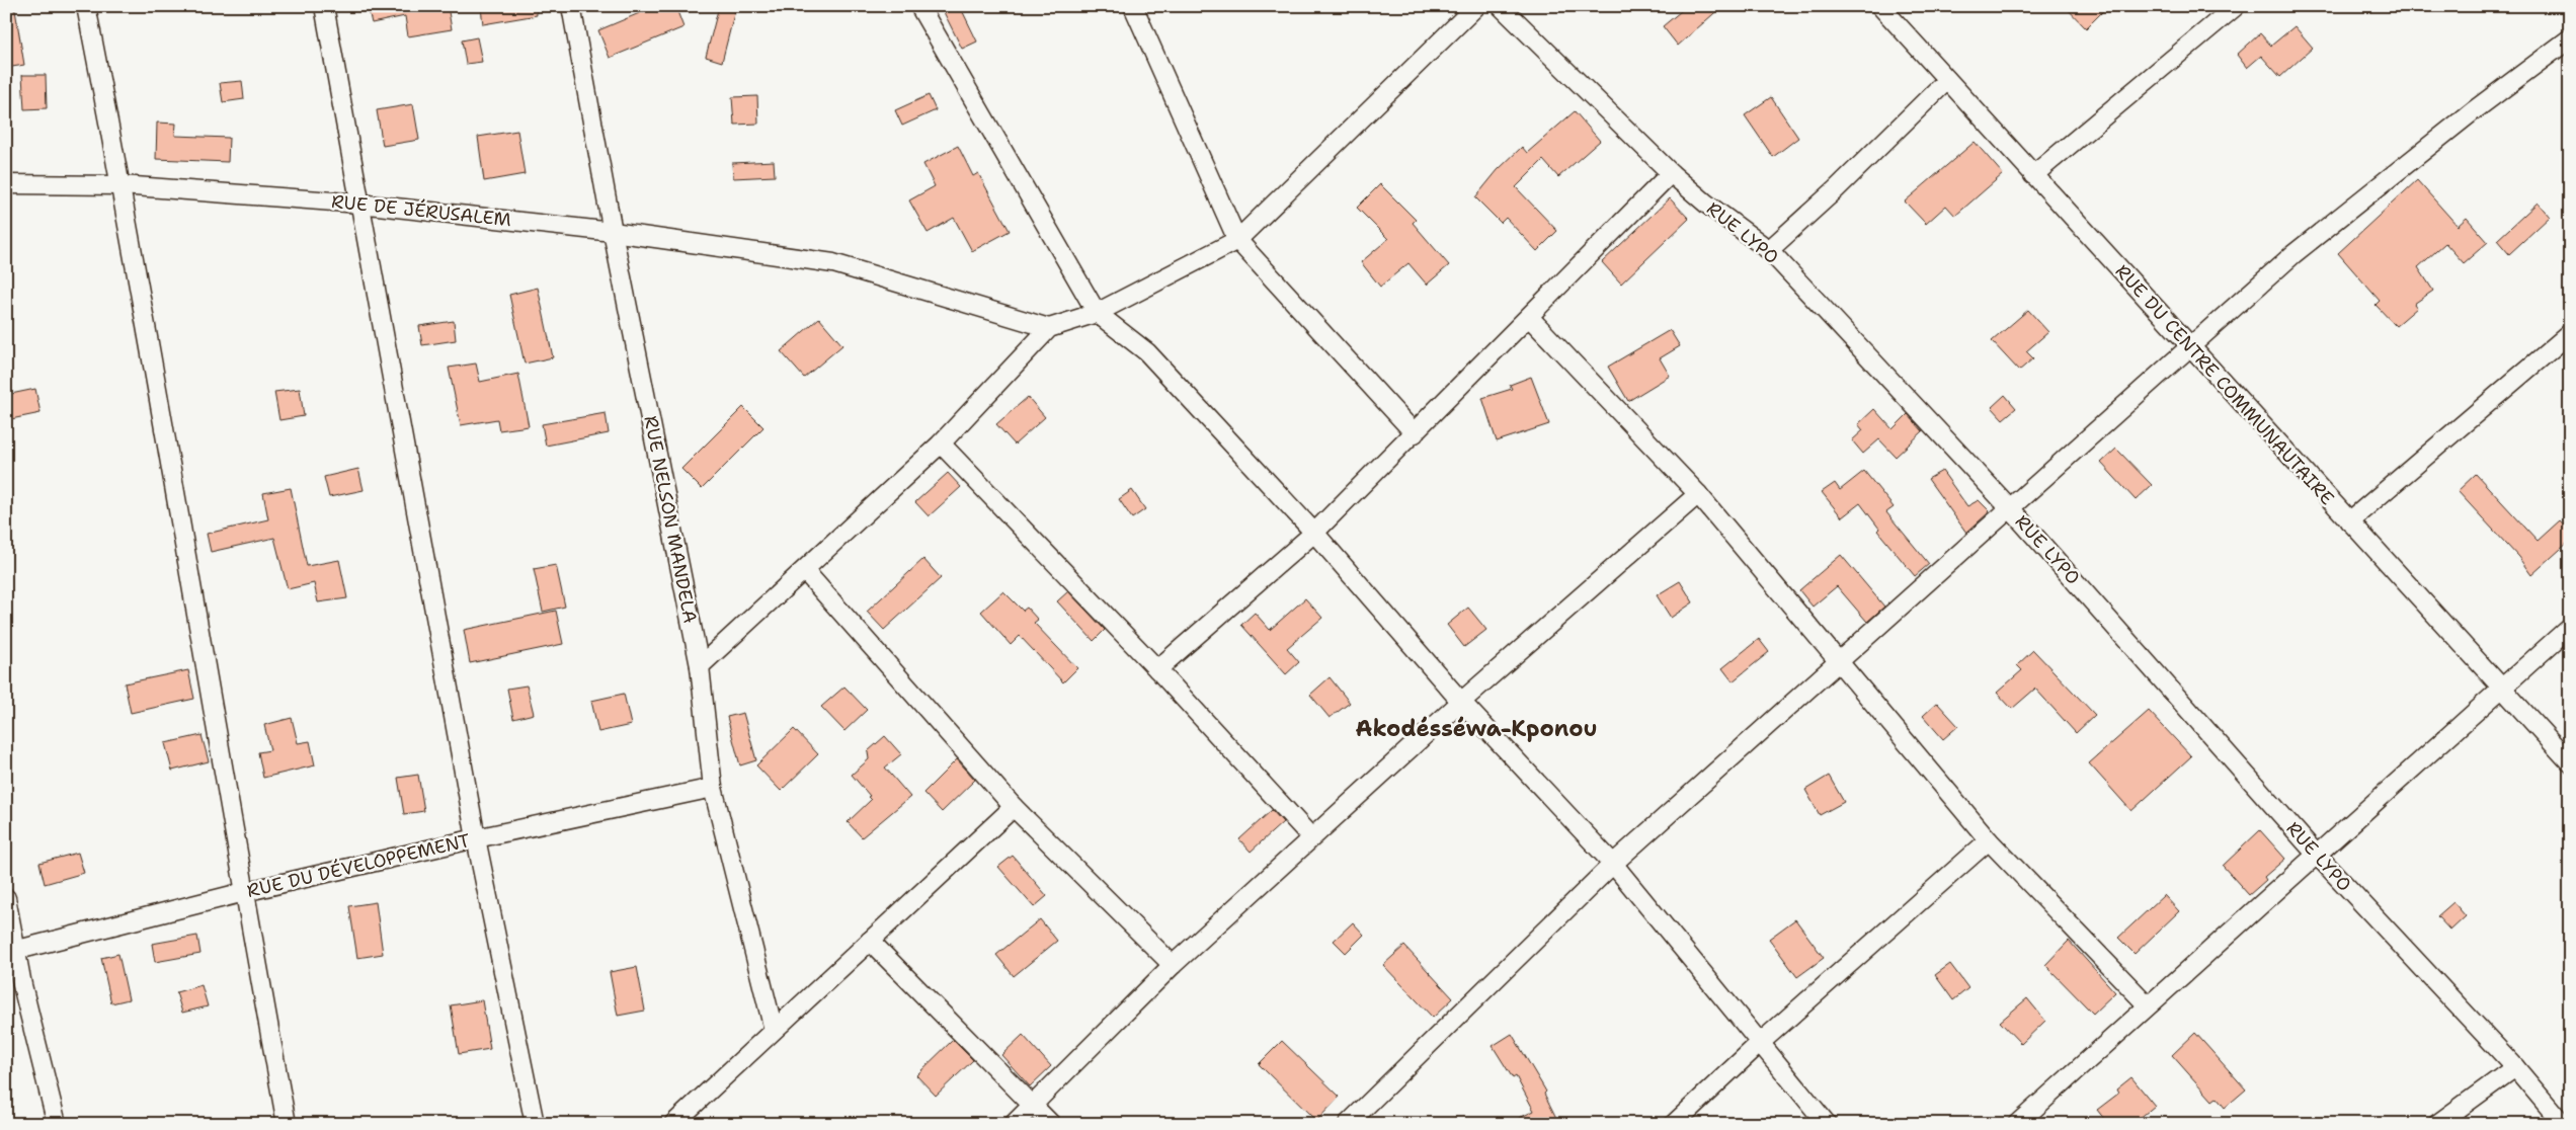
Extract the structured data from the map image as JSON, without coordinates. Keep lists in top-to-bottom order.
{
  "streets": {
    "street": [
      "RUE DE JÉRUSALEM",
      "RUE LYPO",
      "RUE DU CENTRE COMMUNAUTAIRE",
      "RUE NELSON MANDELA",
      "RUE DU DÉVELOPPEMENT"
    ]
  },
  "crossings": [
    ["RUE DE JÉRUSALEM", "RUE NELSON MANDELA"],
    ["RUE NELSON MANDELA", "RUE DU DÉVELOPPEMENT"]
  ],
  "districts": ["Akodésséwa-Kponou"]
}
